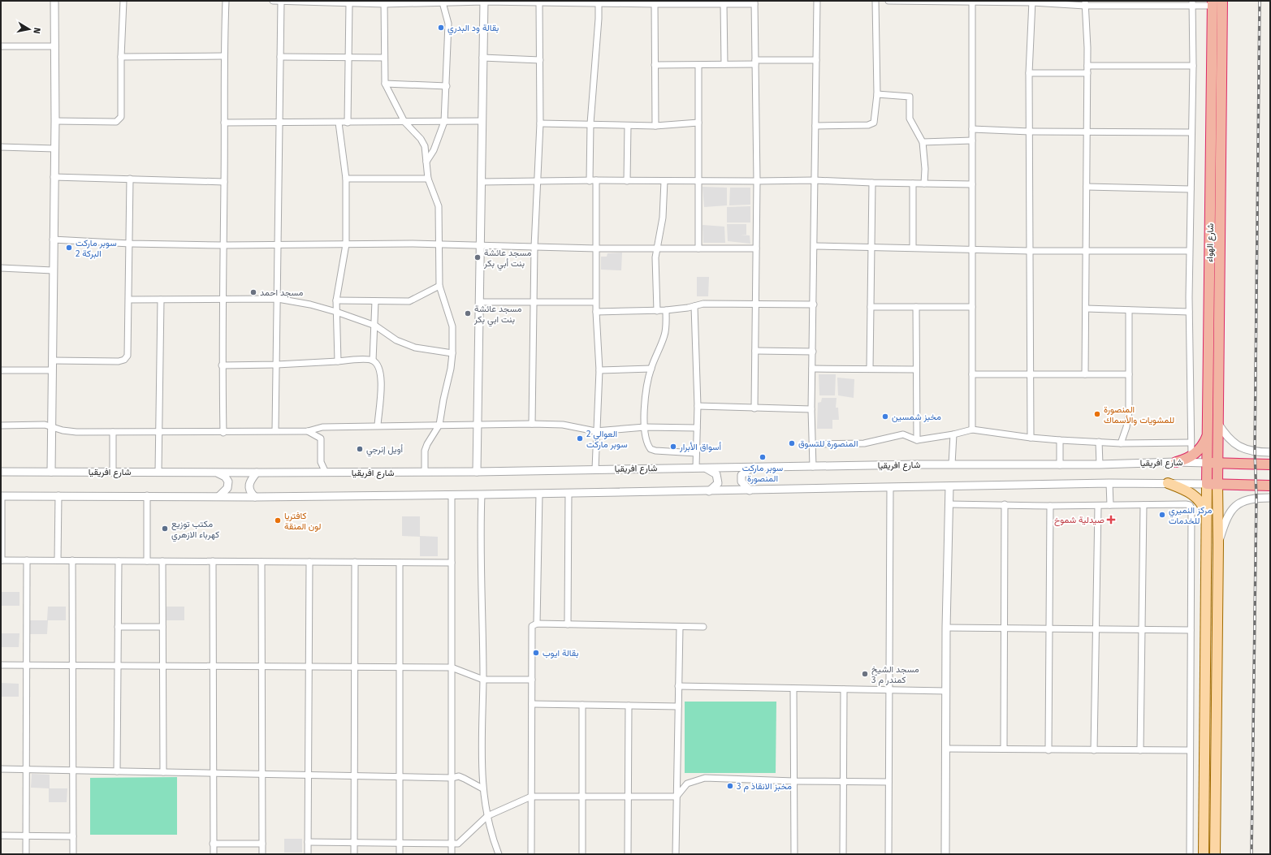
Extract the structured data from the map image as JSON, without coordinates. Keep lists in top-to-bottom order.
{
  "streets": {
    "highway": ["شارع الهواء", "شارع افريقيا"]
  },
  "crossings": [
    ["شارع الهواء", "شارع افريقيا"]
  ],
  "places": {
    "other": [
      "بقالة ود البدري",
      "سوبر ماركت البركة 2",
      "مسجد عائشة بنت أبي بكر",
      "مسجد احمد",
      "مسجد عائشة بنت ابي بكر",
      "المنصورة للمشويات والأسماك",
      "مخبز شمسين",
      "العوالي 2 سوبر ماركت",
      "المنصورة للتسوق",
      "أسواق الأبرار",
      "أويل إنرجي",
      "سوبر ماركت المنصورة",
      "مركز النميري للخدمات",
      "كافتريا لون المنقة",
      "مكتب توزيع كهرباء الازهري",
      "بقالة ايوب",
      "مسجد الشيخ كمندر م 3",
      "مخبز الانقاذ م 3"
    ],
    "health": ["صيدلية شموخ"]
  },
  "north": "right"
}
